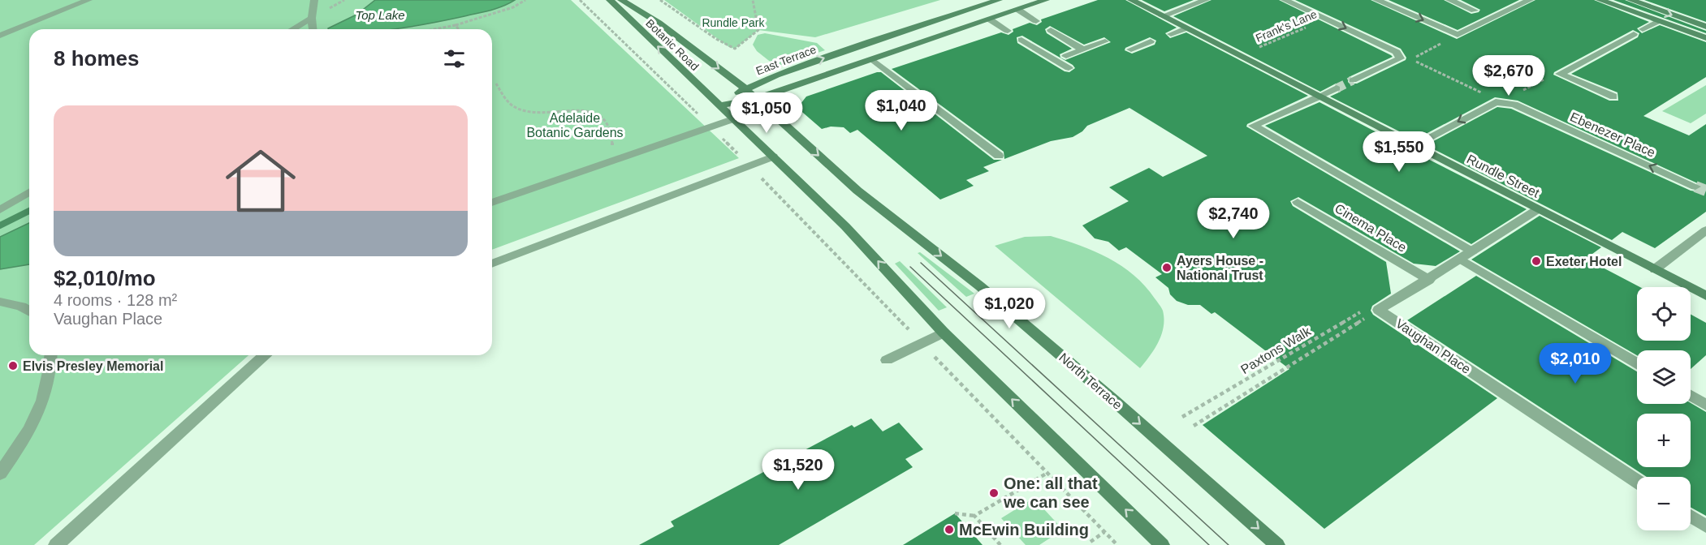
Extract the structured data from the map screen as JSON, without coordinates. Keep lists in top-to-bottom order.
{
  "streets": {
    "main road": [
      "Botanic Road",
      "East Terrace",
      "Rundle Street",
      "North Terrace"
    ],
    "street": ["Ebenezer Place", "Cinema Place", "Vaughan Place"],
    "path": ["Frank's Lane", "Paxtons Walk"]
  },
  "crossings": [
    ["Botanic Road", "East Terrace"],
    ["Botanic Road", "North Terrace"],
    ["East Terrace", "North Terrace"],
    ["Rundle Street", "Vaughan Place"],
    ["Cinema Place", "Vaughan Place"],
    ["Vaughan Place", "Paxtons Walk"]
  ],
  "one_way": ["Ebenezer Place"],
  "water": ["Top Lake"],
  "parks": ["Rundle Park", "Adelaide Botanic Gardens"],
  "places": [
    "Exeter Hotel",
    "Ayers House - National Trust",
    "Elvis Presley Memorial",
    "One: all that we can see",
    "McEwin Building"
  ],
  "page": {
    "heading": "8 homes",
    "price": [
      "$2,670",
      "$1,040",
      "$1,050",
      "$1,550",
      "$2,740",
      "$1,020",
      "$2,010",
      "$1,520"
    ],
    "list": [
      {
        "name": "$2,010/mo",
        "note": "4 rooms · 128 m² · Vaughan Place"
      }
    ],
    "map_buttons": ["+", "−"]
  }
}
